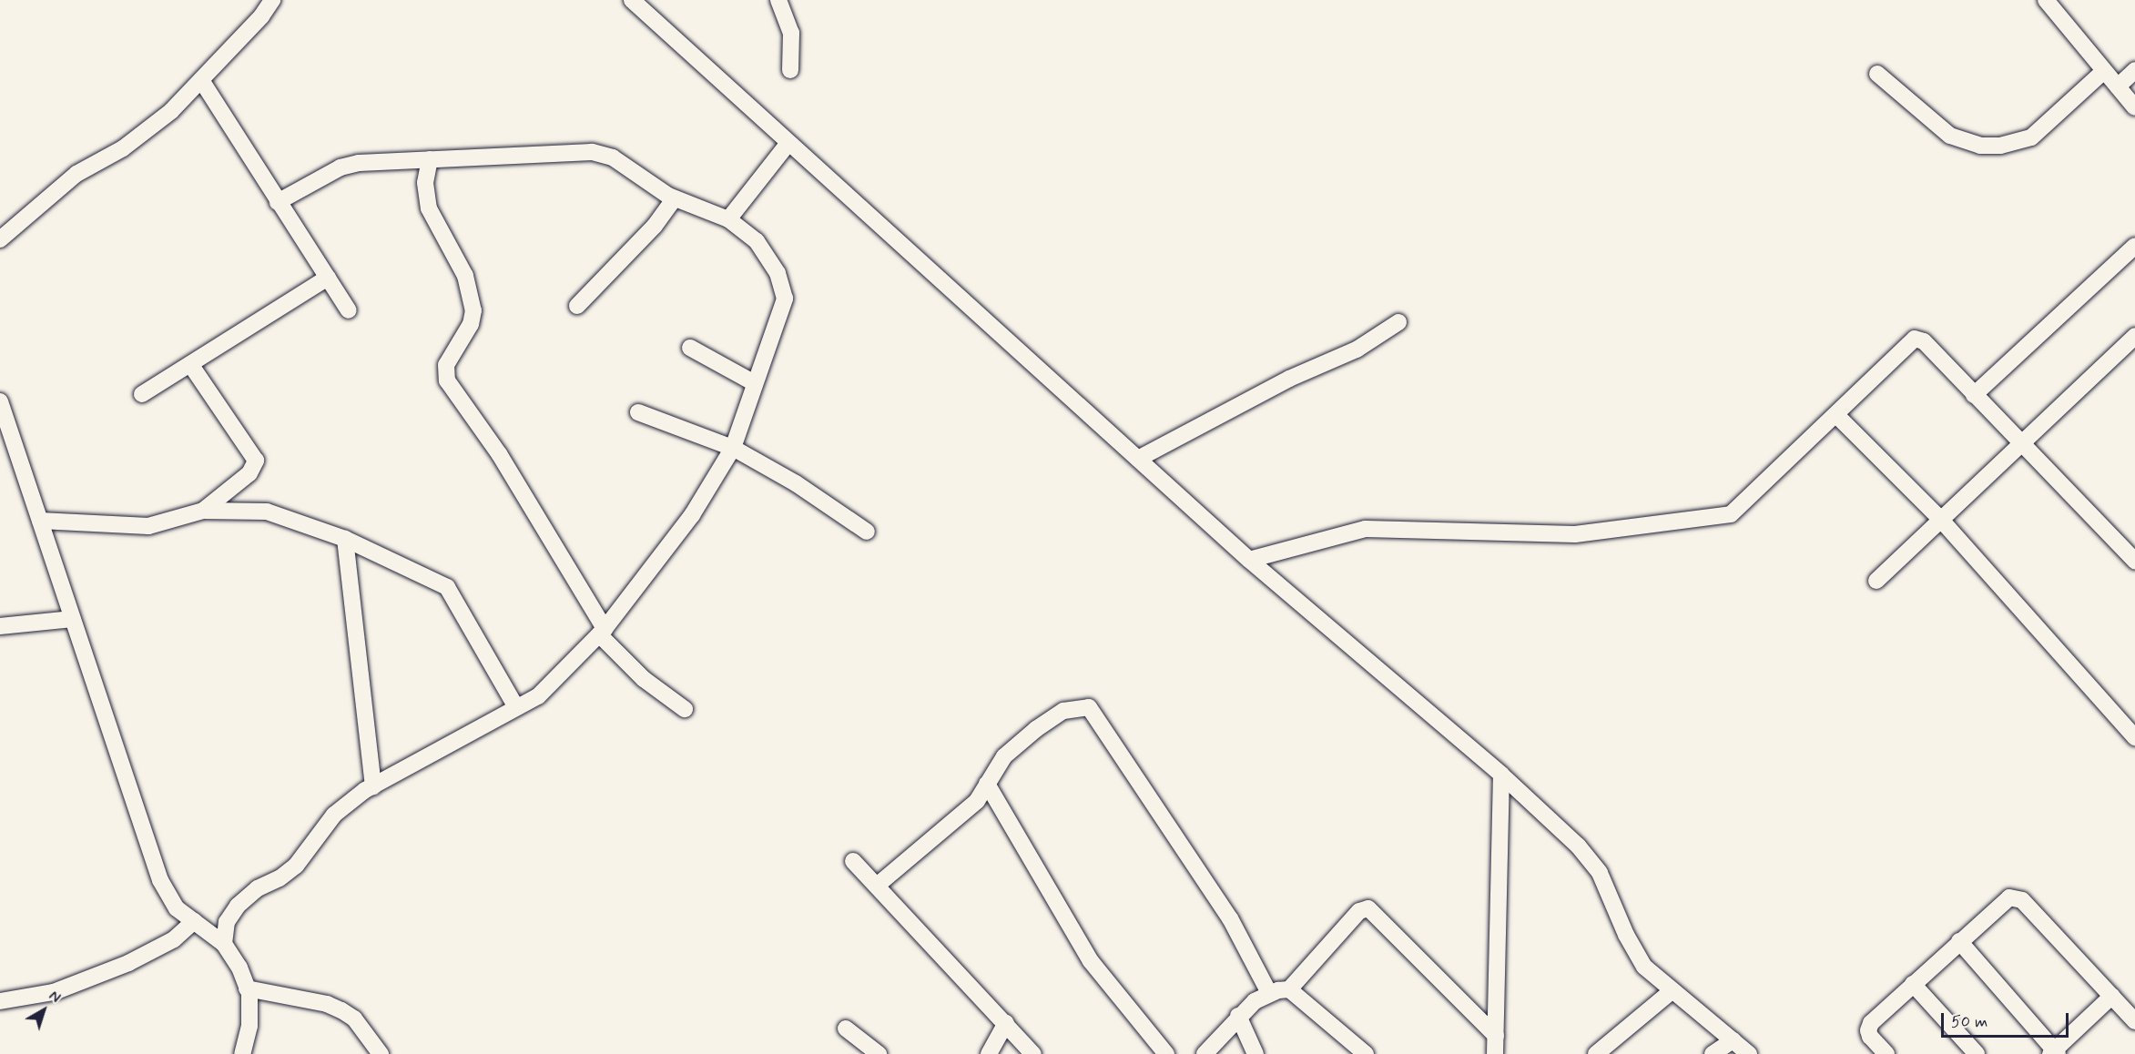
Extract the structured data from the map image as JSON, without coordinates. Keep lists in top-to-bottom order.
{
  "scale_bar": "50 m",
  "north": "top right"
}
